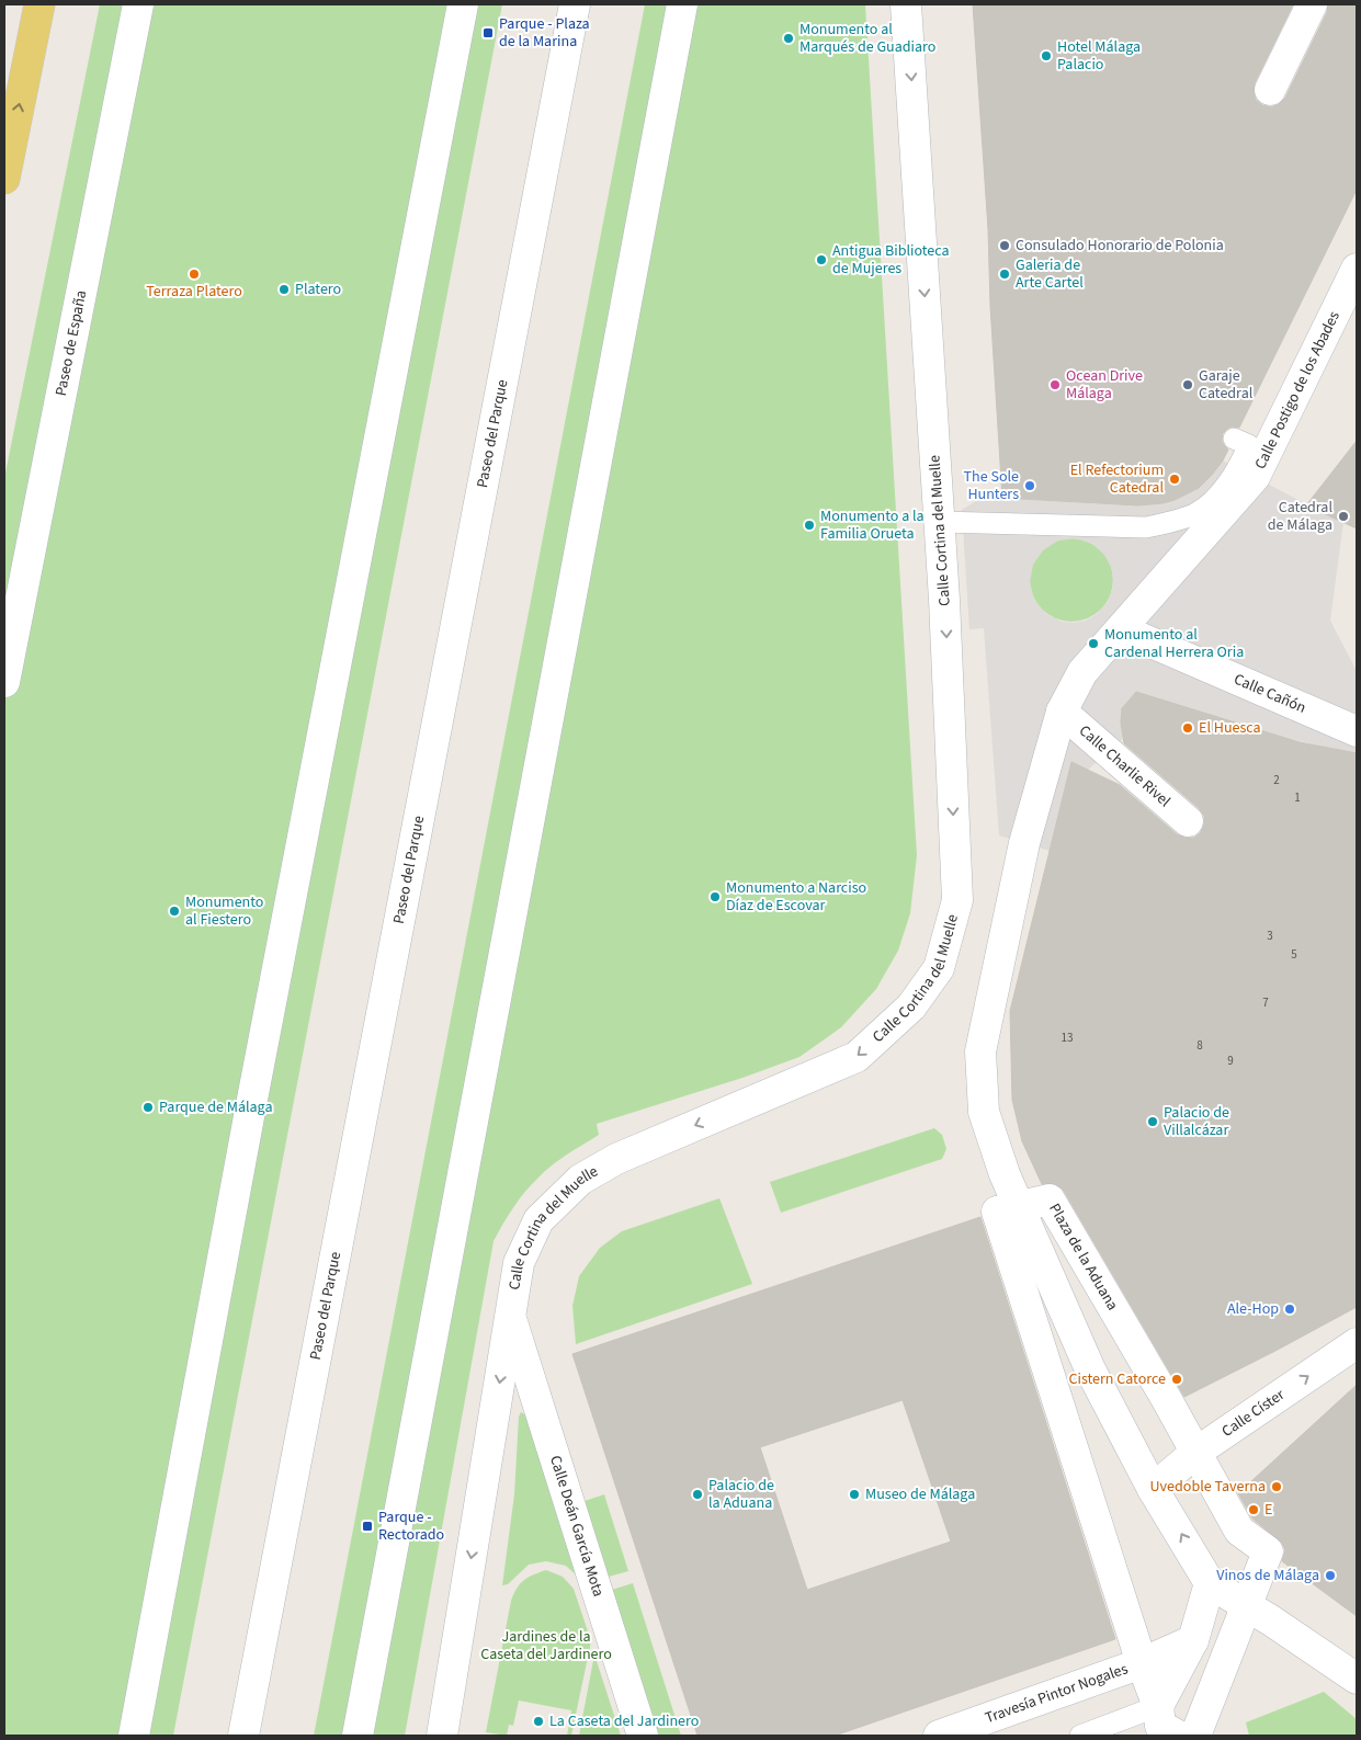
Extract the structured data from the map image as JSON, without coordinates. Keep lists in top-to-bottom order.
{
  "streets": {
    "street": [
      "Paseo de España",
      "Calle Postigo de los Abades",
      "Paseo del Parque",
      "Calle Cortina del Muelle",
      "Calle Cañón",
      "Calle Charlie Rivel",
      "Plaza de la Aduana",
      "Calle Císter",
      "Calle Deán García Mota",
      "Travesía Pintor Nogales"
    ]
  },
  "crossings": [
    ["Calle Postigo de los Abades", "Calle Cañón"],
    ["Calle Cortina del Muelle", "Calle Deán García Mota"],
    ["Plaza de la Aduana", "Calle Císter"],
    ["Plaza de la Aduana", "Travesía Pintor Nogales"]
  ],
  "one_way": ["Calle Císter"],
  "parks": ["Jardines de la Caseta del Jardinero"],
  "places": {
    "transit": ["Parque - Plaza de la Marina", "Parque - Rectorado"],
    "other": [
      "Monumento al Marqués de Guadiaro",
      "Hotel Málaga Palacio",
      "Consulado Honorario de Polonia",
      "Antigua Biblioteca de Mujeres",
      "Terraza Platero",
      "Galeria de Arte Cartel",
      "Platero",
      "Ocean Drive Málaga",
      "Garaje Catedral",
      "El Refectorium Catedral",
      "The Sole Hunters",
      "Catedral de Málaga",
      "Monumento a la Familia Orueta",
      "Monumento al Cardenal Herrera Oria",
      "El Huesca",
      "Monumento a Narciso Díaz de Escovar",
      "Monumento al Fiestero",
      "Parque de Málaga",
      "Palacio de Villalcázar",
      "Ale-Hop",
      "Cistern Catorce",
      "Uvedoble Taverna",
      "Palacio de la Aduana",
      "Museo de Málaga",
      "E",
      "Vinos de Málaga",
      "La Caseta del Jardinero"
    ]
  },
  "house_numbers": [
    "2",
    "1",
    "3",
    "5",
    "7",
    "13",
    "8",
    "9"
  ]
}
